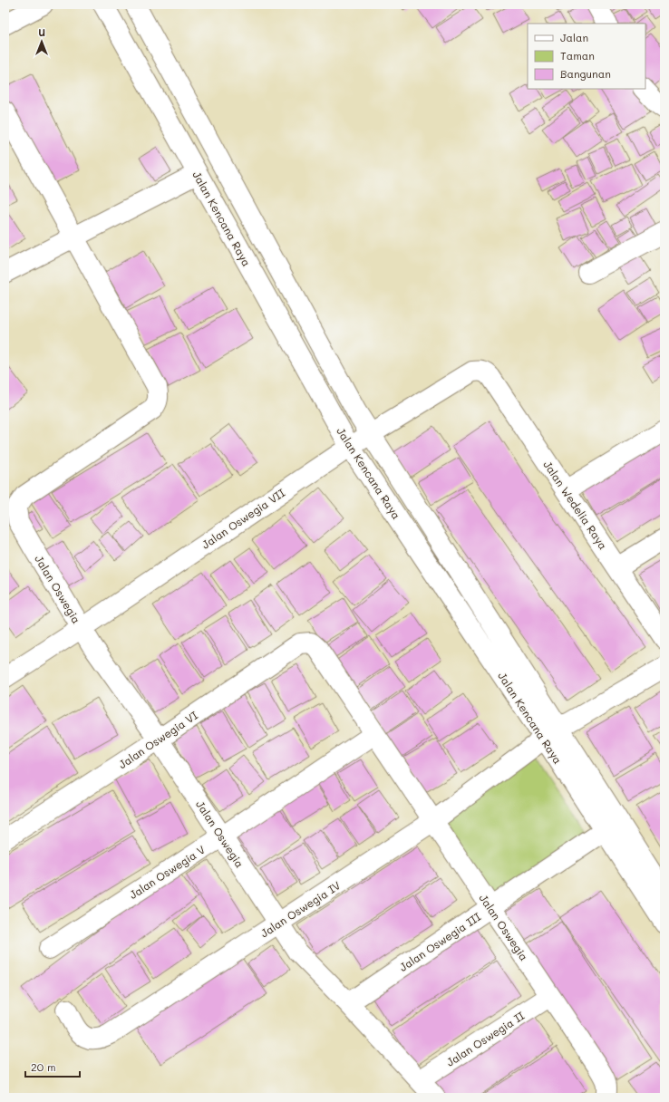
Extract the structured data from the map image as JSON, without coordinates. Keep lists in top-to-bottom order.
{
  "streets": {
    "street": [
      "Jalan Kencana Raya",
      "Jalan Wedelia Raya",
      "Jalan Oswegia VII",
      "Jalan Oswegia",
      "Jalan Oswegia VI",
      "Jalan Oswegia V",
      "Jalan Oswegia IV",
      "Jalan Oswegia III",
      "Jalan Oswegia II"
    ]
  },
  "crossings": [
    ["Jalan Kencana Raya", "Jalan Oswegia VII"],
    ["Jalan Kencana Raya", "Jalan Oswegia IV"],
    ["Jalan Kencana Raya", "Jalan Oswegia III"],
    ["Jalan Wedelia Raya", "Jalan Oswegia VII"],
    ["Jalan Oswegia VII", "Jalan Oswegia"],
    ["Jalan Oswegia", "Jalan Oswegia VI"],
    ["Jalan Oswegia", "Jalan Oswegia V"],
    ["Jalan Oswegia", "Jalan Oswegia IV"],
    ["Jalan Oswegia", "Jalan Oswegia III"],
    ["Jalan Oswegia", "Jalan Oswegia II"]
  ],
  "legend": ["Jalan", "Taman", "Bangunan"],
  "scale_bar": "20 m",
  "north": "top"
}
